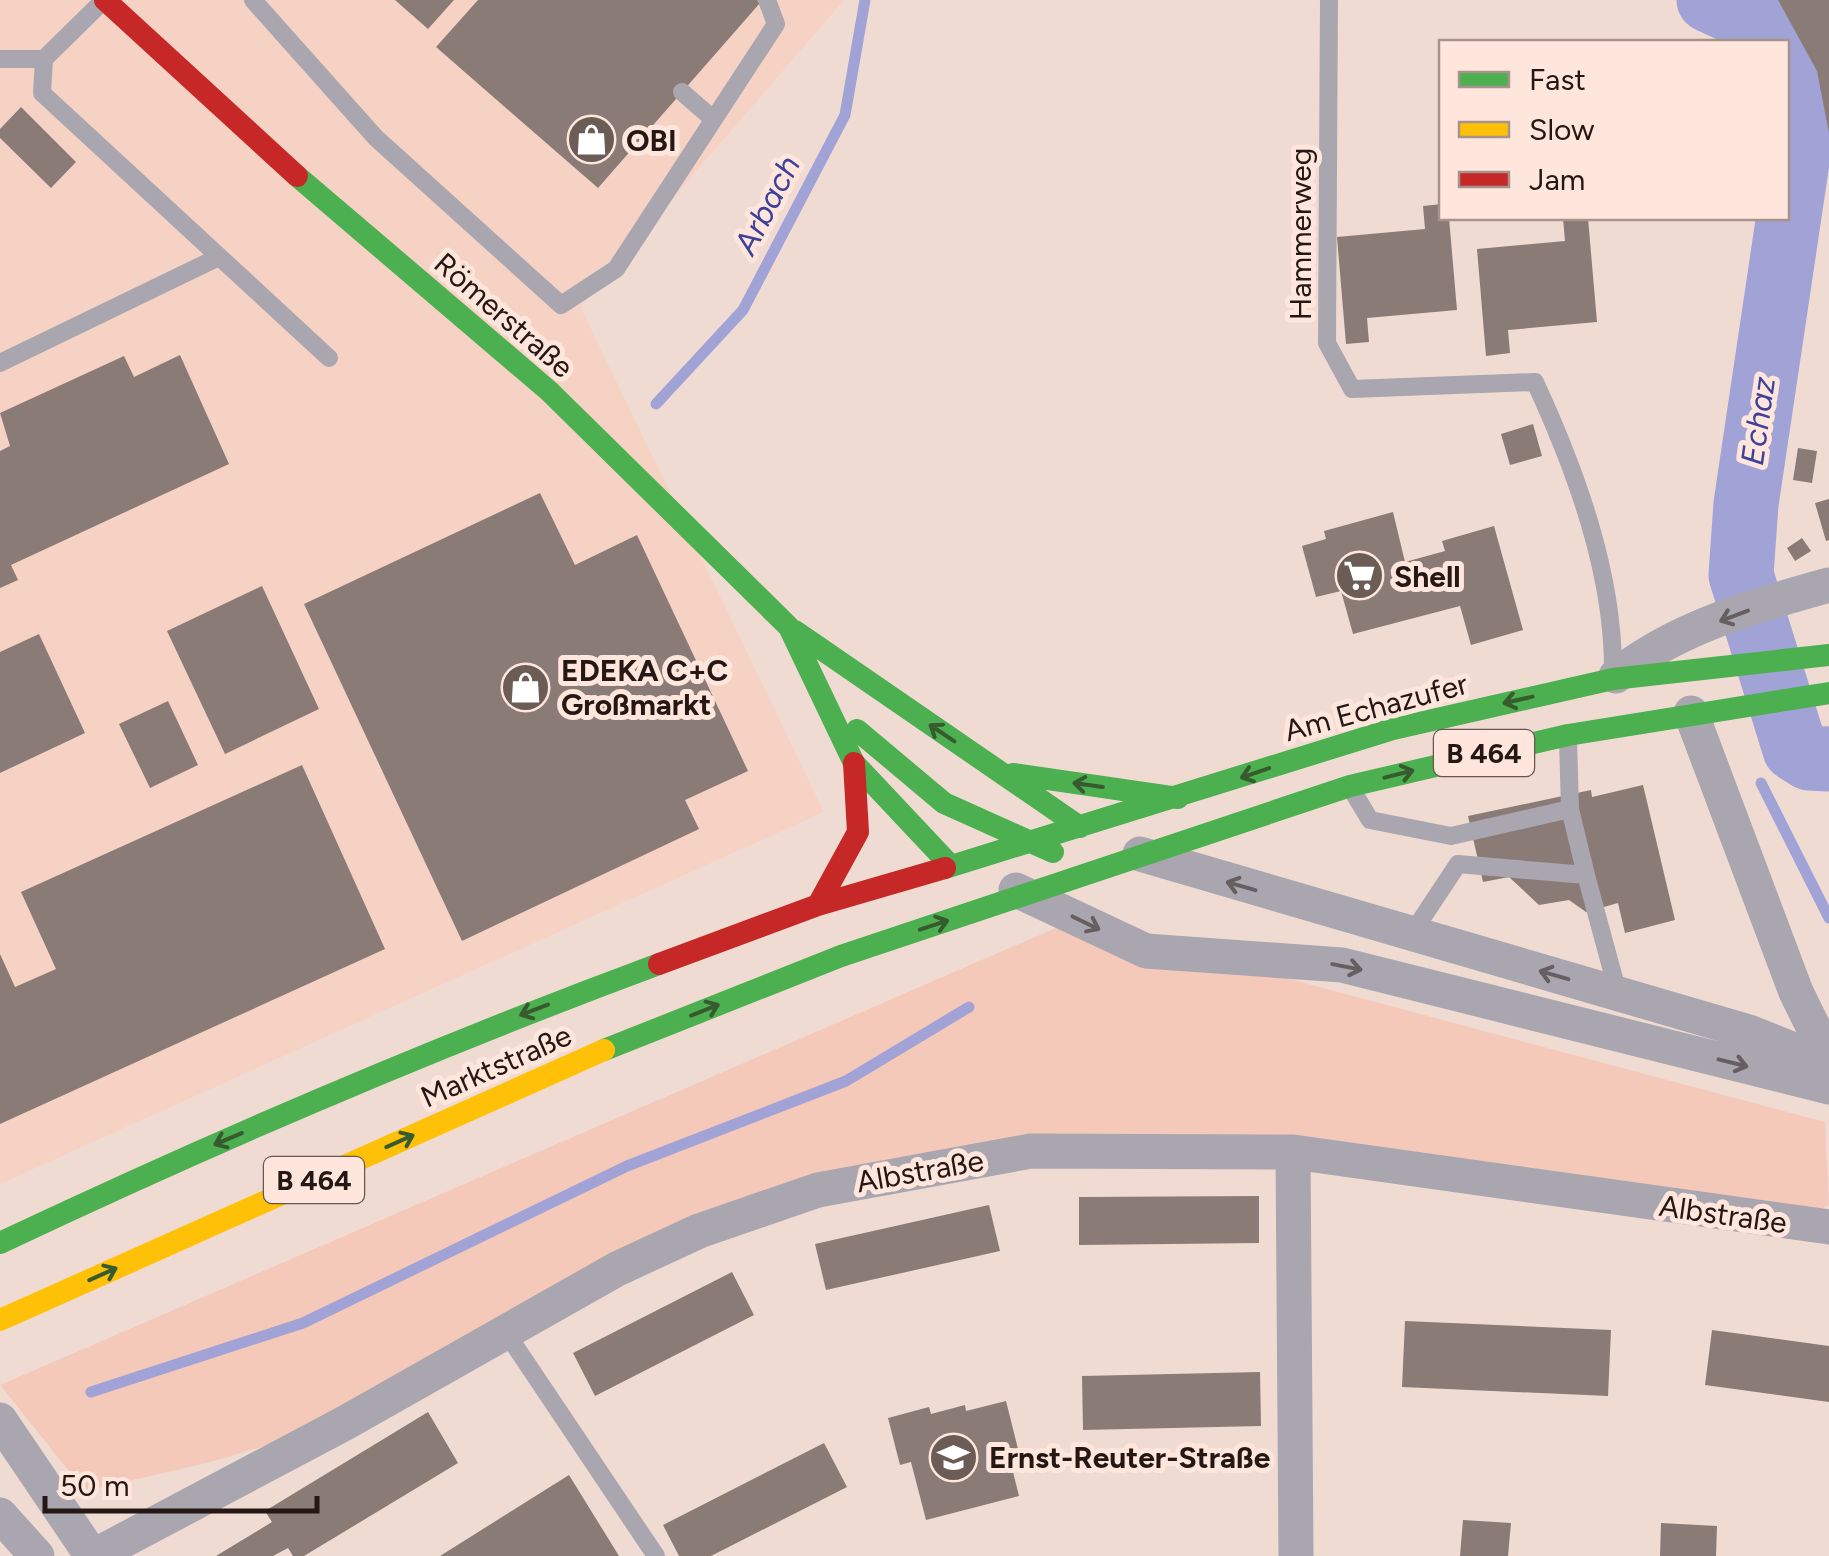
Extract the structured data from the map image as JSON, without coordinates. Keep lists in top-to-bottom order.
{
  "streets": {
    "main road": [
      "Römerstraße",
      "Am Echazufer",
      "B 464",
      "Marktstraße"
    ],
    "street": ["Albstraße"],
    "lane": ["Hammerweg"]
  },
  "crossings": [
    ["Hammerweg", "Am Echazufer"],
    ["Römerstraße", "Am Echazufer"],
    ["Römerstraße", "B 464"],
    ["Römerstraße", "Marktstraße"],
    ["Am Echazufer", "Marktstraße"],
    ["B 464", "Marktstraße"]
  ],
  "water": ["Arbach", "Echaz"],
  "places": {
    "shop": ["OBI", "EDEKA C+C Großmarkt"],
    "supermarket": ["Shell"],
    "school or university": ["Ernst-Reuter-Straße"]
  },
  "legend": ["Fast", "Slow", "Jam"],
  "scale_bar": "50 m"
}
